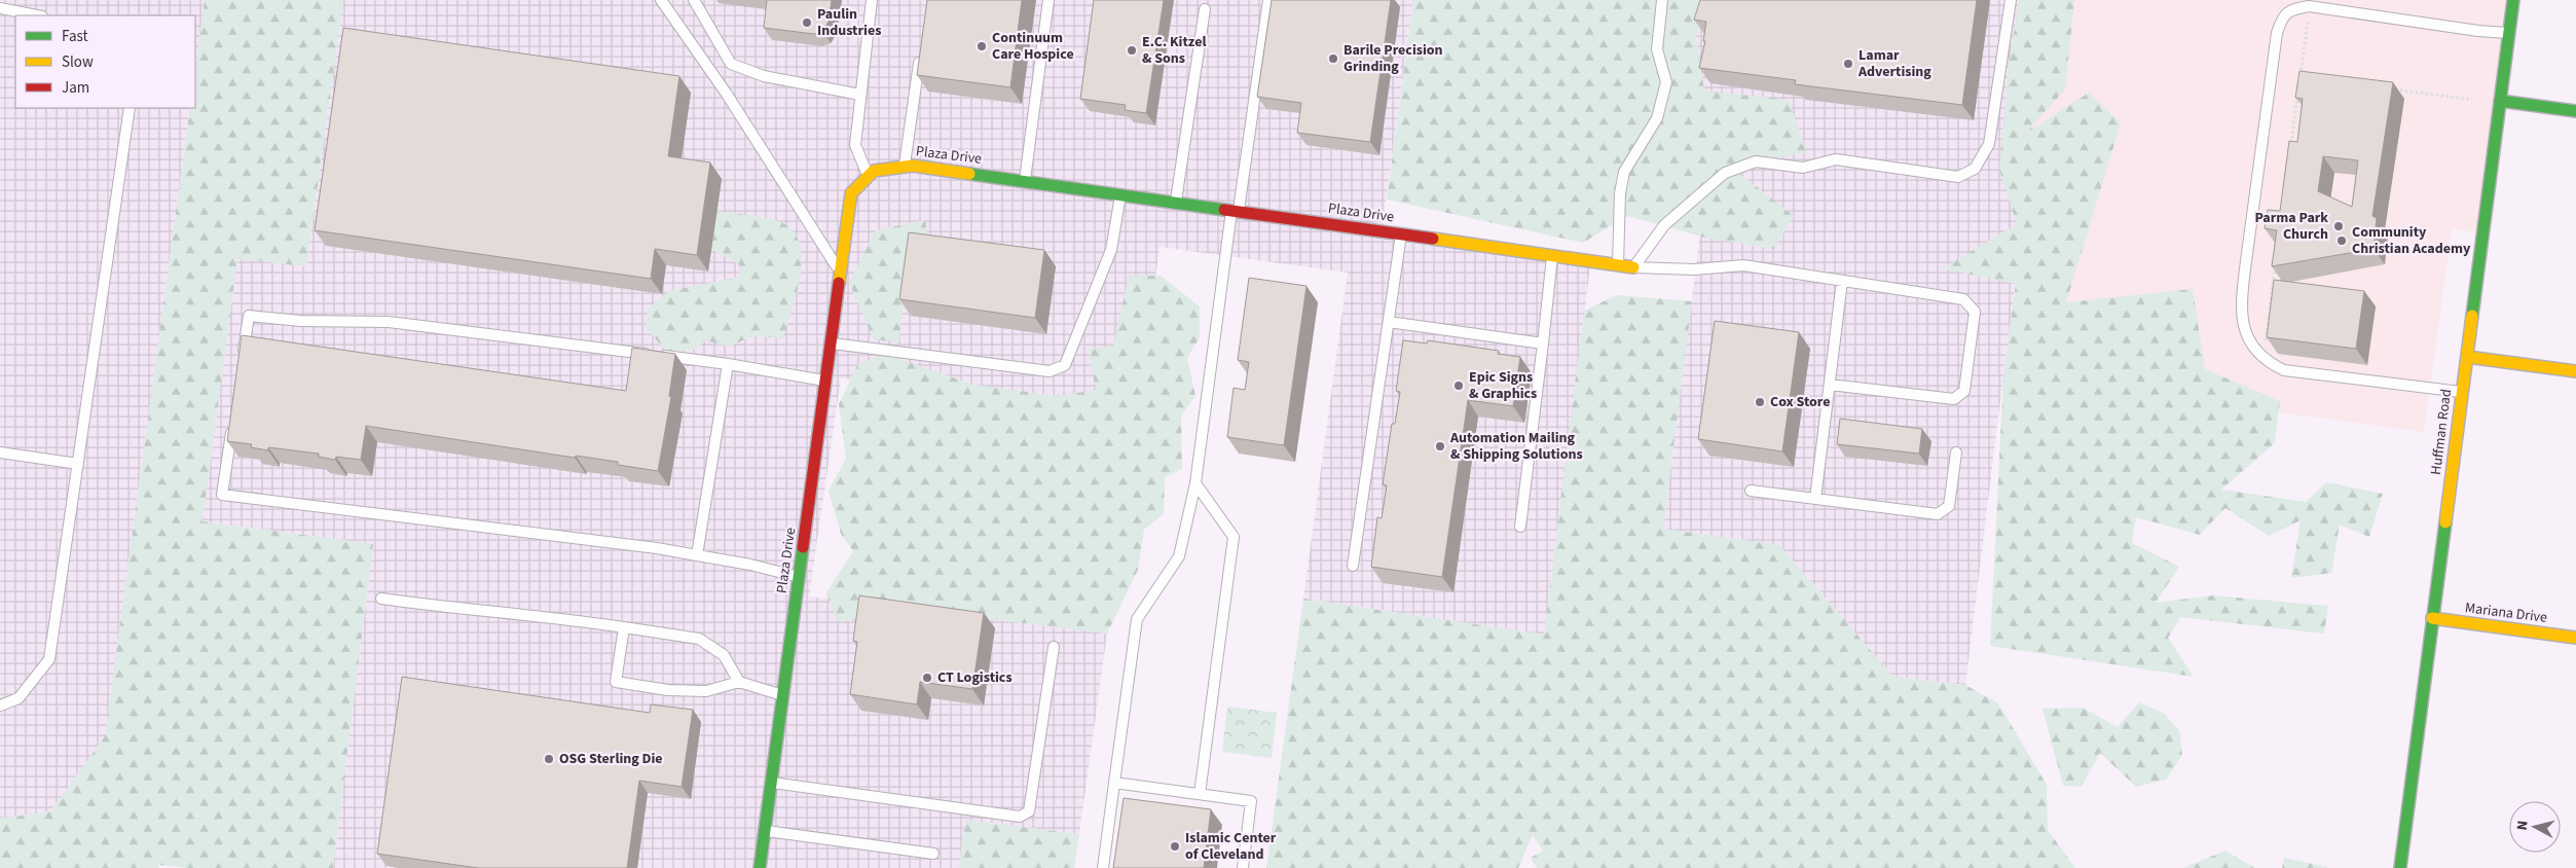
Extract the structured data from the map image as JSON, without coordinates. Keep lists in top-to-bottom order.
{
  "streets": {
    "street": ["Plaza Drive", "Huffman Road", "Mariana Drive"]
  },
  "crossings": [
    ["Huffman Road", "Mariana Drive"]
  ],
  "places": [
    "Paulin Industries",
    "Continuum Care Hospice",
    "E.C. Kitzel & Sons",
    "Barile Precision Grinding",
    "Lamar Advertising",
    "Parma Park Church",
    "Community Christian Academy",
    "Epic Signs & Graphics",
    "Cox Store",
    "Automation Mailing & Shipping Solutions",
    "CT Logistics",
    "OSG Sterling Die",
    "Islamic Center of Cleveland"
  ],
  "legend": ["Fast", "Slow", "Jam"],
  "north": "left"
}
